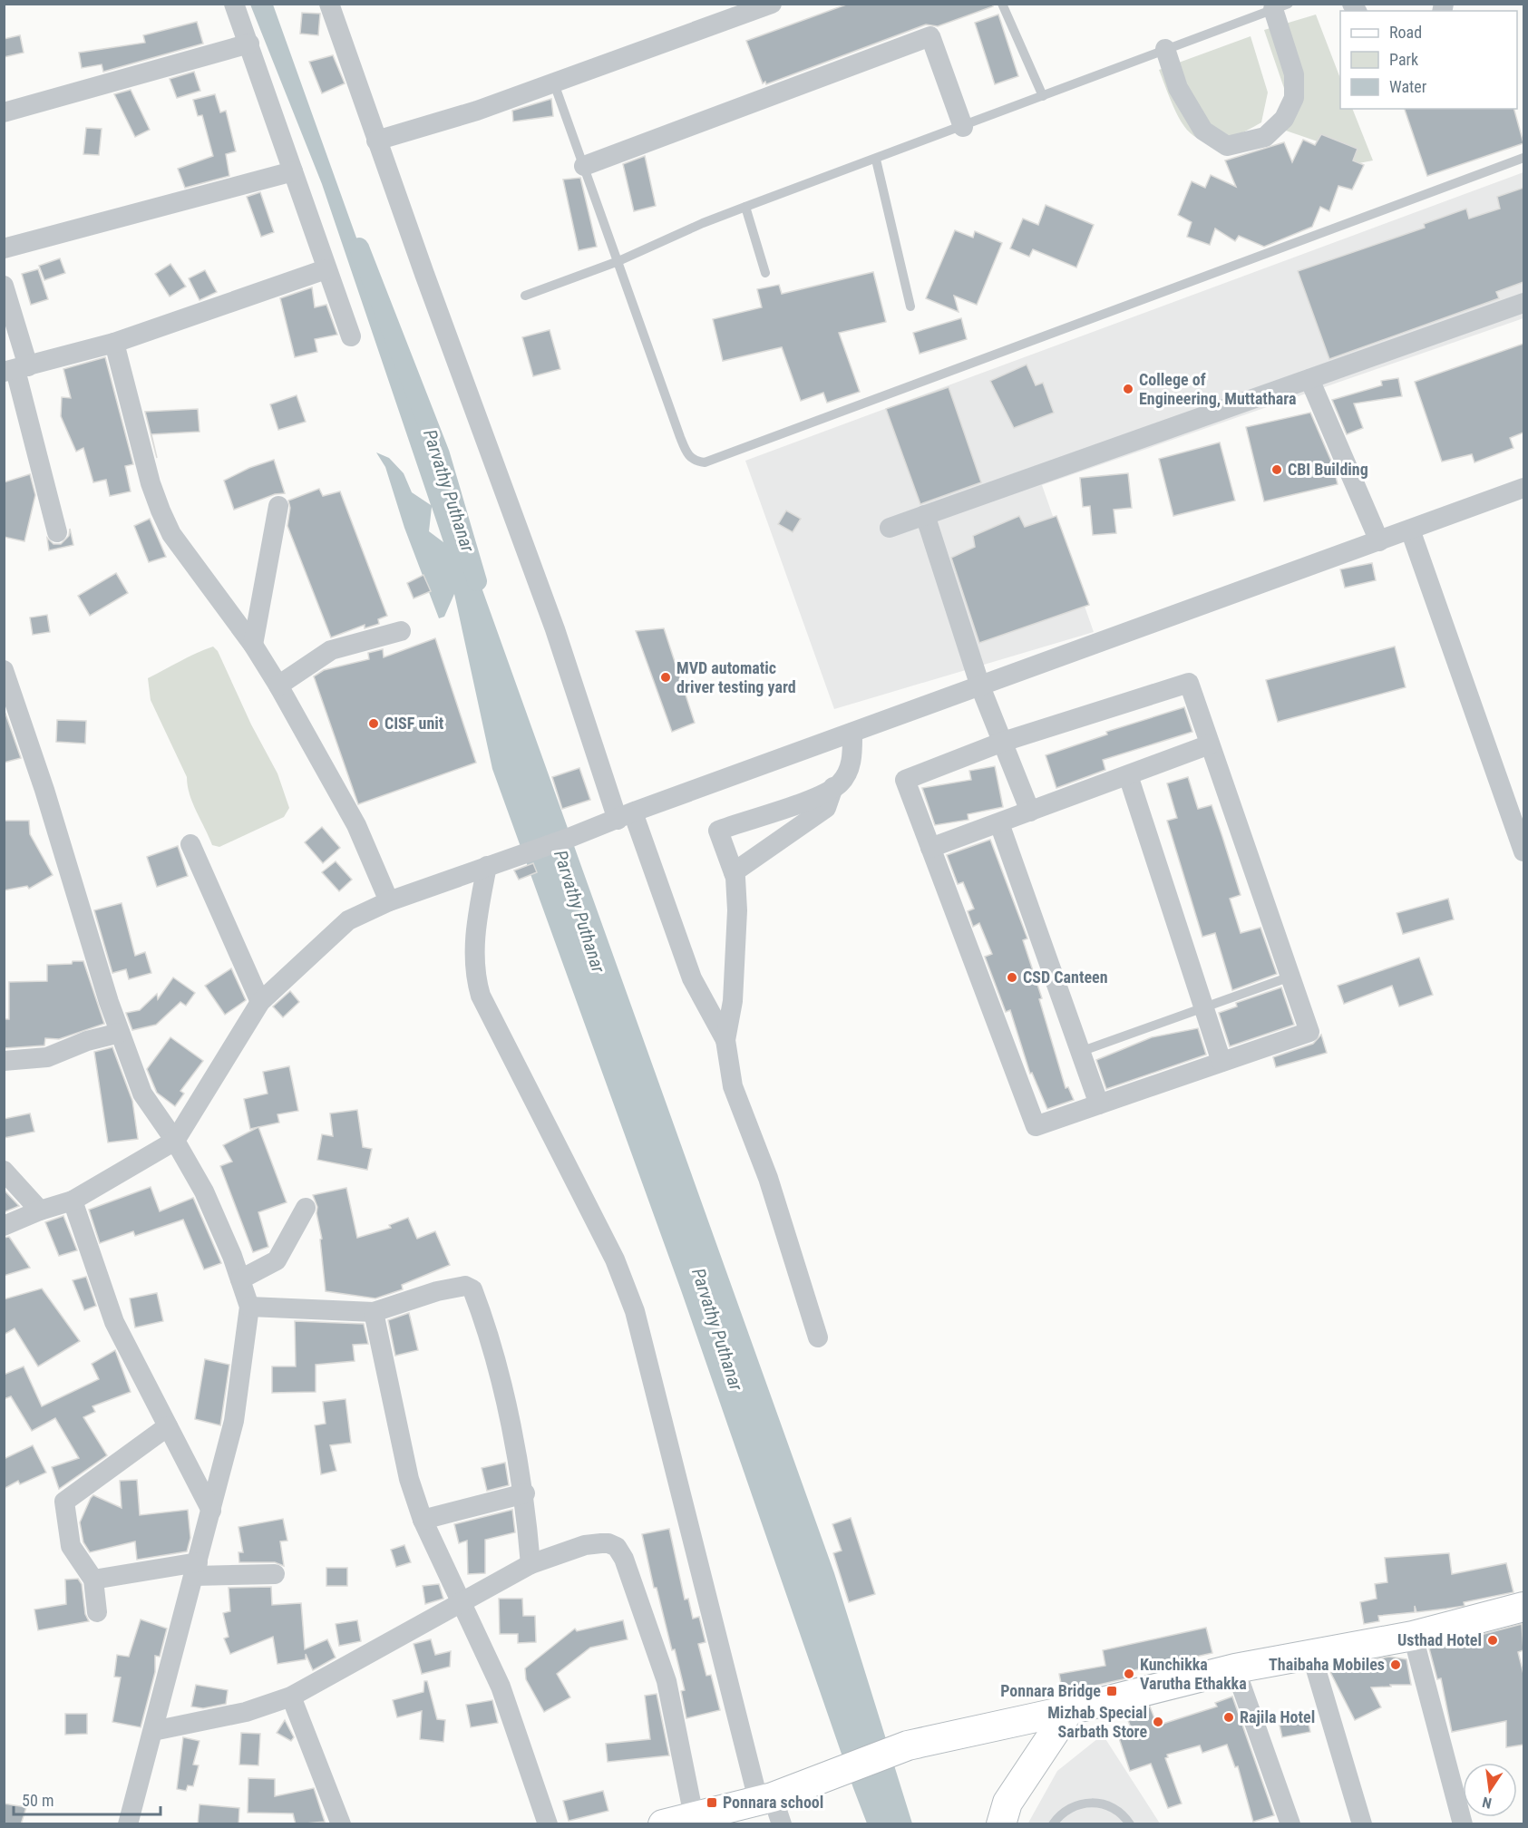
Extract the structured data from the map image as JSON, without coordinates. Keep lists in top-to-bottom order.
{
  "water": ["Parvathy Puthanar"],
  "places": {
    "other": [
      "College of Engineering, Muttathara",
      "CBI Building",
      "MVD automatic driver testing yard",
      "CISF unit",
      "CSD Canteen",
      "Usthad Hotel",
      "Thaibaha Mobiles",
      "Kunchikka Varutha Ethakka",
      "Rajila Hotel",
      "Mizhab Special Sarbath Store"
    ],
    "transit": ["Ponnara Bridge", "Ponnara school"]
  },
  "legend": ["Road", "Park", "Water"],
  "scale_bar": "50 m",
  "north": "bottom"
}
